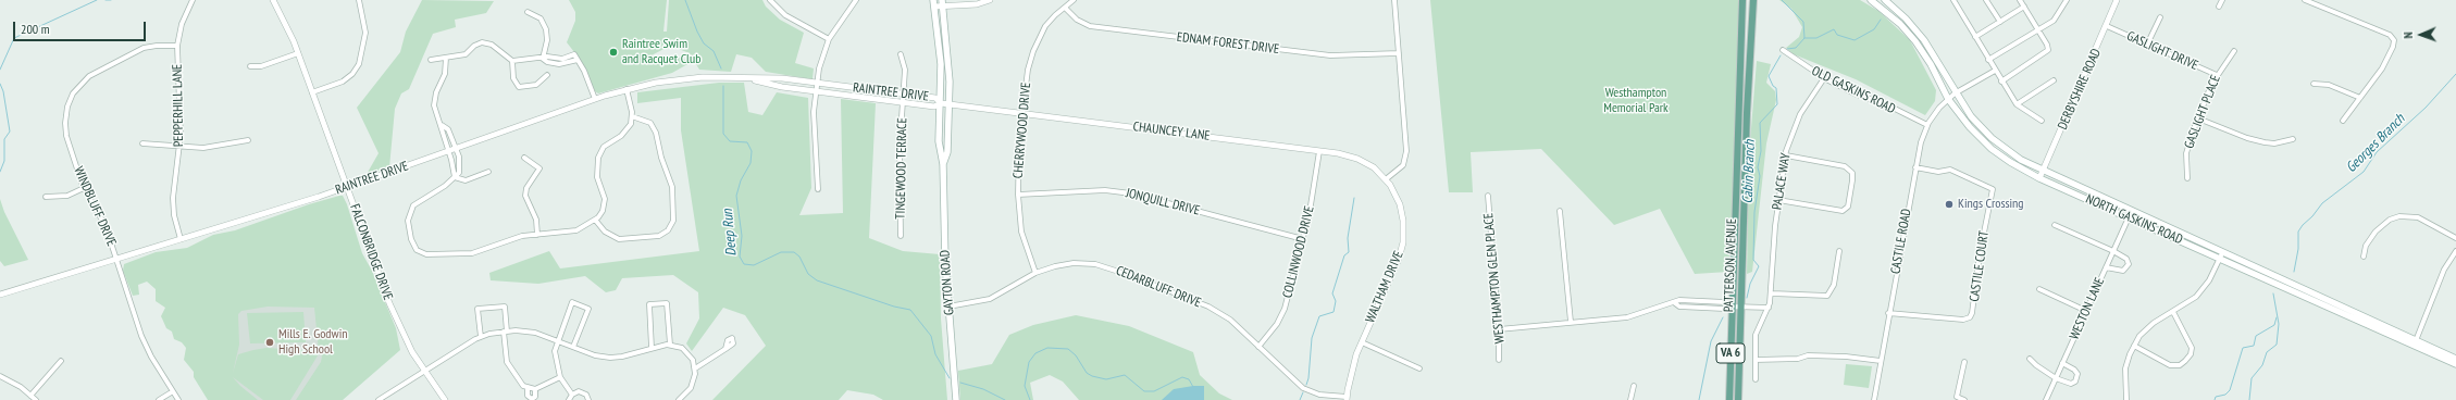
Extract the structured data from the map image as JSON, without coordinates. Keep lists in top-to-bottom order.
{
  "streets": {
    "main road": [
      "NORTH GASKINS ROAD",
      "PATTERSON AVENUE",
      "GAYTON ROAD",
      "VA 6"
    ],
    "street": [
      "EDNAM FOREST DRIVE",
      "GASLIGHT DRIVE",
      "DERBYSHIRE ROAD",
      "OLD GASKINS ROAD",
      "RAINTREE DRIVE",
      "PEPPERHILL LANE",
      "GASLIGHT PLACE",
      "CHERRYWOOD DRIVE",
      "CHAUNCEY LANE",
      "TINGEWOOD TERRACE",
      "PALACE WAY",
      "JONQUILL DRIVE",
      "WINDBLUFF DRIVE",
      "CASTILE ROAD",
      "FALCONBRIDGE DRIVE",
      "COLLINWOOD DRIVE",
      "CASTILE COURT",
      "WESTHAMPTON GLEN PLACE",
      "CEDARBLUFF DRIVE",
      "WALTHAM DRIVE",
      "WESTON LANE"
    ]
  },
  "crossings": [
    ["EDNAM FOREST DRIVE", "CHERRYWOOD DRIVE"],
    ["GASLIGHT DRIVE", "DERBYSHIRE ROAD"],
    ["GASLIGHT DRIVE", "GASLIGHT PLACE"],
    ["DERBYSHIRE ROAD", "NORTH GASKINS ROAD"],
    ["OLD GASKINS ROAD", "PALACE WAY"],
    ["OLD GASKINS ROAD", "CASTILE ROAD"],
    ["RAINTREE DRIVE", "PEPPERHILL LANE"],
    ["RAINTREE DRIVE", "CHAUNCEY LANE"],
    ["RAINTREE DRIVE", "TINGEWOOD TERRACE"],
    ["RAINTREE DRIVE", "WINDBLUFF DRIVE"],
    ["RAINTREE DRIVE", "FALCONBRIDGE DRIVE"],
    ["RAINTREE DRIVE", "GAYTON ROAD"],
    ["PEPPERHILL LANE", "WINDBLUFF DRIVE"],
    ["CHERRYWOOD DRIVE", "CHAUNCEY LANE"],
    ["CHERRYWOOD DRIVE", "JONQUILL DRIVE"],
    ["CHERRYWOOD DRIVE", "CEDARBLUFF DRIVE"],
    ["CHAUNCEY LANE", "COLLINWOOD DRIVE"],
    ["CHAUNCEY LANE", "GAYTON ROAD"],
    ["CHAUNCEY LANE", "WALTHAM DRIVE"],
    ["JONQUILL DRIVE", "COLLINWOOD DRIVE"],
    ["NORTH GASKINS ROAD", "CASTILE ROAD"],
    ["NORTH GASKINS ROAD", "WESTON LANE"],
    ["CASTILE ROAD", "CASTILE COURT"],
    ["COLLINWOOD DRIVE", "CEDARBLUFF DRIVE"],
    ["GAYTON ROAD", "CEDARBLUFF DRIVE"],
    ["CEDARBLUFF DRIVE", "WALTHAM DRIVE"]
  ],
  "water": ["Georges Branch", "Cabin Branch", "Deep Run"],
  "parks": ["Westhampton Memorial Park"],
  "places": ["Raintree Swim and Racquet Club", "Kings Crossing", "Mills E. Godwin High School"],
  "scale_bar": "200 m",
  "north": "left"
}
